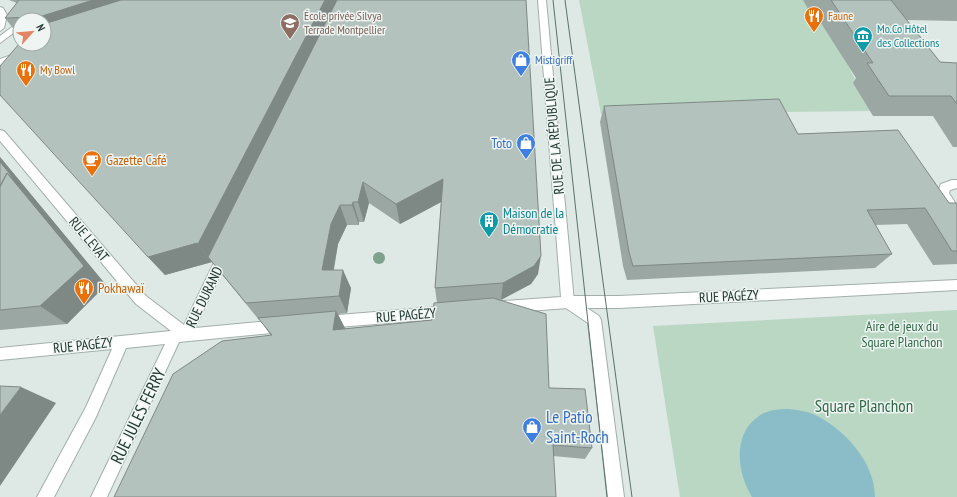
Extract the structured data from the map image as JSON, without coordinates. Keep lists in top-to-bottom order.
{
  "streets": {
    "street": [
      "RUE DE LA RÉPUBLIQUE",
      "RUE LEVAT",
      "RUE PAGÉZY",
      "RUE DURAND",
      "RUE JULES FERRY"
    ]
  },
  "crossings": [
    ["RUE DE LA RÉPUBLIQUE", "RUE PAGÉZY"],
    ["RUE LEVAT", "RUE PAGÉZY"],
    ["RUE LEVAT", "RUE DURAND"],
    ["RUE LEVAT", "RUE JULES FERRY"],
    ["RUE PAGÉZY", "RUE DURAND"],
    ["RUE PAGÉZY", "RUE JULES FERRY"],
    ["RUE DURAND", "RUE JULES FERRY"]
  ],
  "parks": ["Aire de jeux du Square Planchon", "Square Planchon"],
  "places": {
    "restaurant": ["Faune", "My Bowl", "Pokhawaï"],
    "school or university": ["École privée Silvya Terrade Montpellier"],
    "museum": ["Mo.Co Hôtel des Collections"],
    "shop": ["Mistigriff", "Toto", "Le Patio Saint-Roch"],
    "cafe": ["Gazette Café"],
    "building": ["Maison de la Démocratie"]
  },
  "north": "top right"
}
